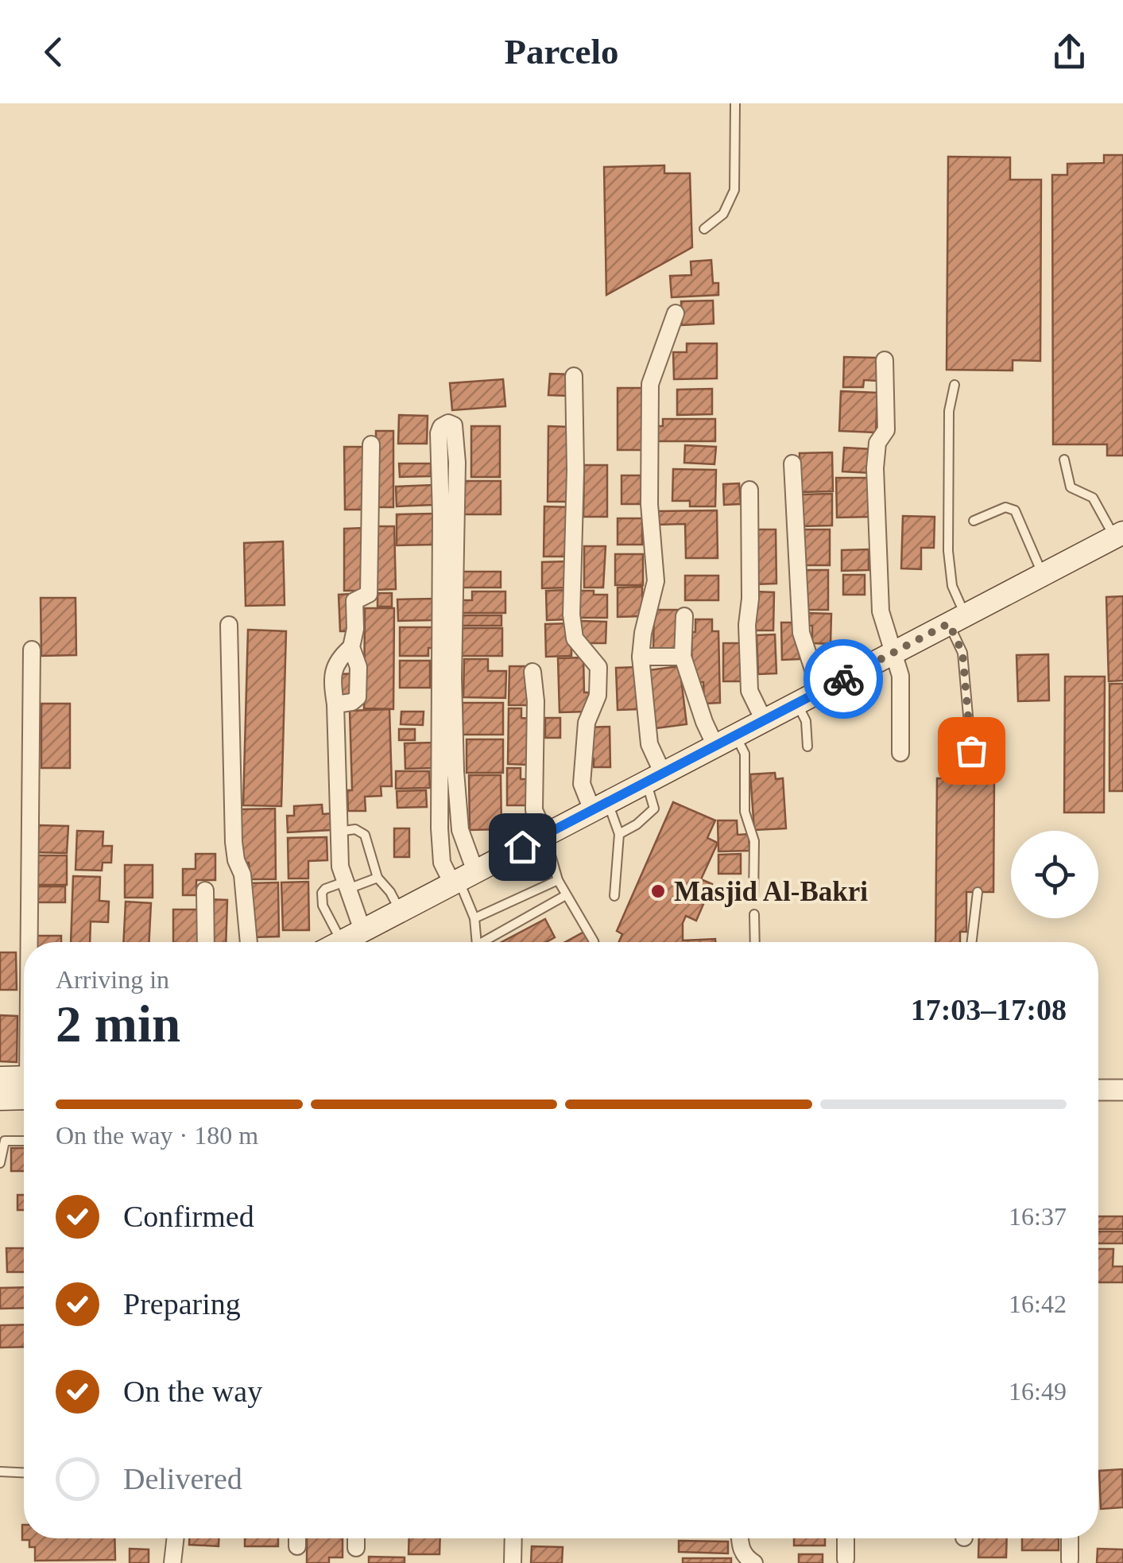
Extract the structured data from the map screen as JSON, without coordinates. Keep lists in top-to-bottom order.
{
  "places": ["Masjid Al-Bakri"],
  "page": {
    "header": "Parcelo",
    "heading": ["2 min", "Arriving in", "17:03–17:08"],
    "bar": "On the way · 180 m",
    "list": [
      ["Confirmed", "16:37"],
      ["Preparing", "16:42"],
      ["On the way", "16:49"],
      "Delivered"
    ]
  }
}
